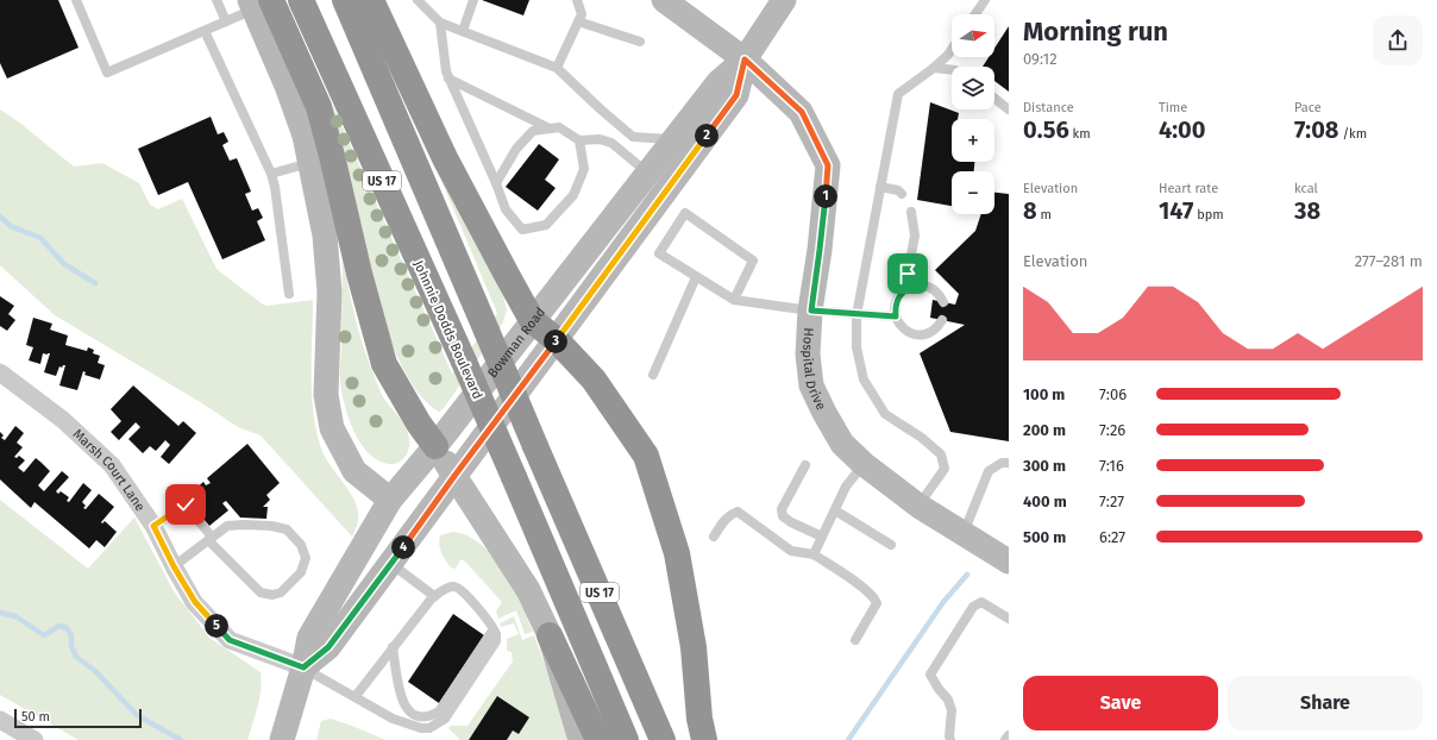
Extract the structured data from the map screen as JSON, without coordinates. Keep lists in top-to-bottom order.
{
  "streets": {
    "highway": ["US 17", "Johnnie Dodds Boulevard"],
    "main road": ["Bowman Road", "Hospital Drive"],
    "street": ["Marsh Court Lane"]
  },
  "crossings": [
    ["Bowman Road", "Hospital Drive"],
    ["Bowman Road", "Marsh Court Lane"]
  ],
  "scale_bar": "50 m",
  "north": "right",
  "page": {
    "heading": ["Morning run", "09:12"],
    "map_buttons": ["+", "−"],
    "stats": [
      ["Distance", "0.56 km"],
      ["Time", "4:00"],
      ["Pace", "7:08 /km"],
      ["Elevation", "8 m"],
      ["Heart rate", "147 bpm"],
      ["kcal", "38"]
    ],
    "pins": [
      "2",
      "1",
      "3",
      "4",
      "5"
    ],
    "chart": ["Elevation", "277–281 m"],
    "list": [
      {
        "name": "100 m",
        "note": "7:06"
      },
      {
        "name": "200 m",
        "note": "7:26"
      },
      {
        "name": "300 m",
        "note": "7:16"
      },
      {
        "name": "400 m",
        "note": "7:27"
      },
      {
        "name": "500 m",
        "note": "6:27"
      }
    ],
    "buttons": ["Save", "Share"],
    "scale": "50 m"
  }
}
